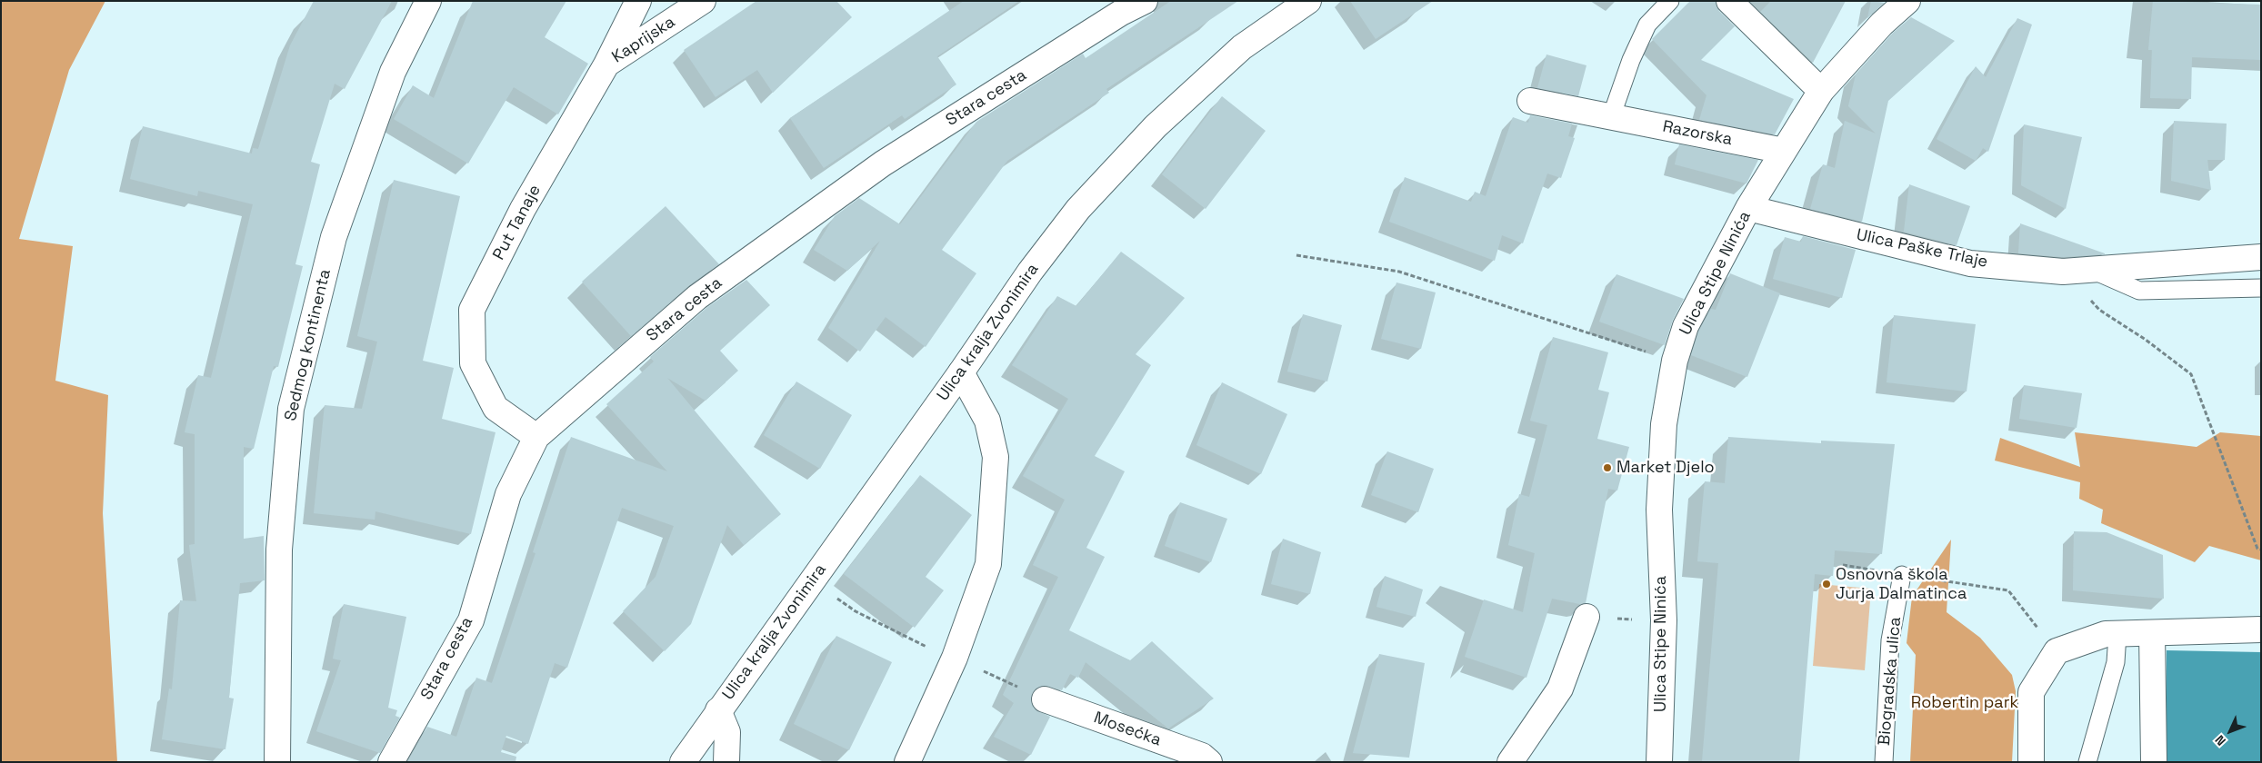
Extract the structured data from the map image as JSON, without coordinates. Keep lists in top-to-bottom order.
{
  "streets": {
    "street": [
      "Kaprijska",
      "Stara cesta",
      "Razorska",
      "Put Tanaje",
      "Ulica Paške Trlaje",
      "Ulica Stipe Ninića",
      "Ulica kralja Zvonimira",
      "Sedmog kontinenta",
      "Mosećka"
    ],
    "lane": ["Biogradska ulica"]
  },
  "crossings": [
    ["Kaprijska", "Put Tanaje"],
    ["Stara cesta", "Put Tanaje"],
    ["Razorska", "Ulica Stipe Ninića"],
    ["Ulica Paške Trlaje", "Ulica Stipe Ninića"]
  ],
  "parks": ["Robertin park"],
  "places": ["Market Djelo", "Osnovna škola Jurja Dalmatinca"],
  "north": "bottom left"
}
